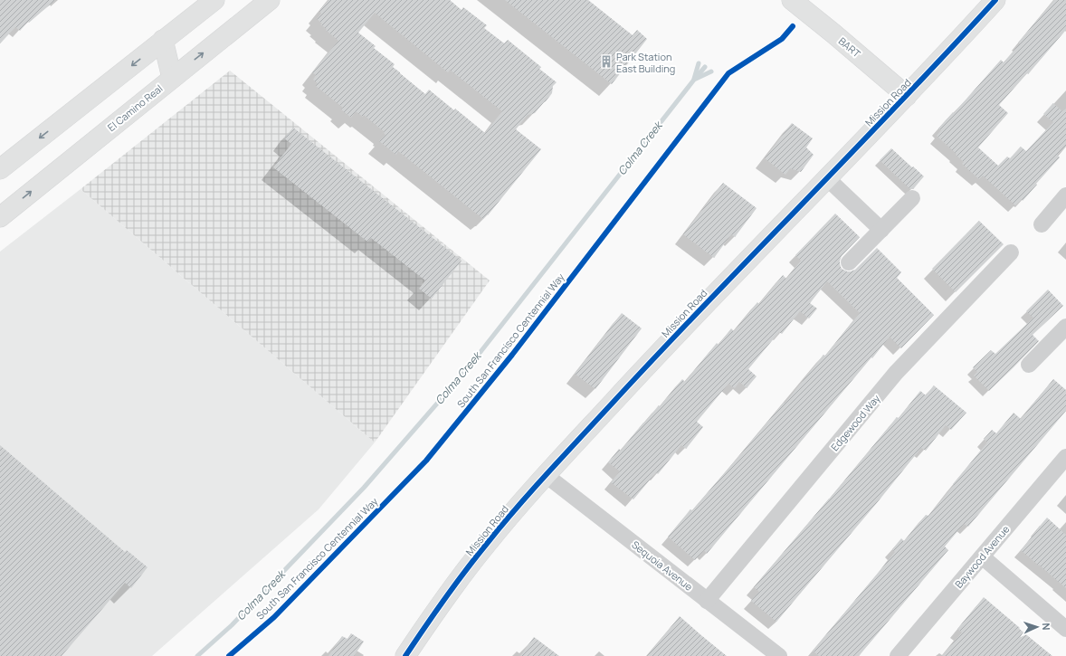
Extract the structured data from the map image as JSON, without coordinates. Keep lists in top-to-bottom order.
{
  "streets": {
    "main road": ["BART", "Mission Road", "El Camino Real"],
    "street": ["Edgewood Way", "Baywood Avenue", "Sequoia Avenue"],
    "cycle path": ["South San Francisco Centennial Way"]
  },
  "crossings": [
    ["BART", "Mission Road"],
    ["Mission Road", "Sequoia Avenue"],
    ["Edgewood Way", "Sequoia Avenue"]
  ],
  "water": ["Colma Creek"],
  "places": {
    "building": ["Park Station East Building"]
  },
  "north": "right"
}
